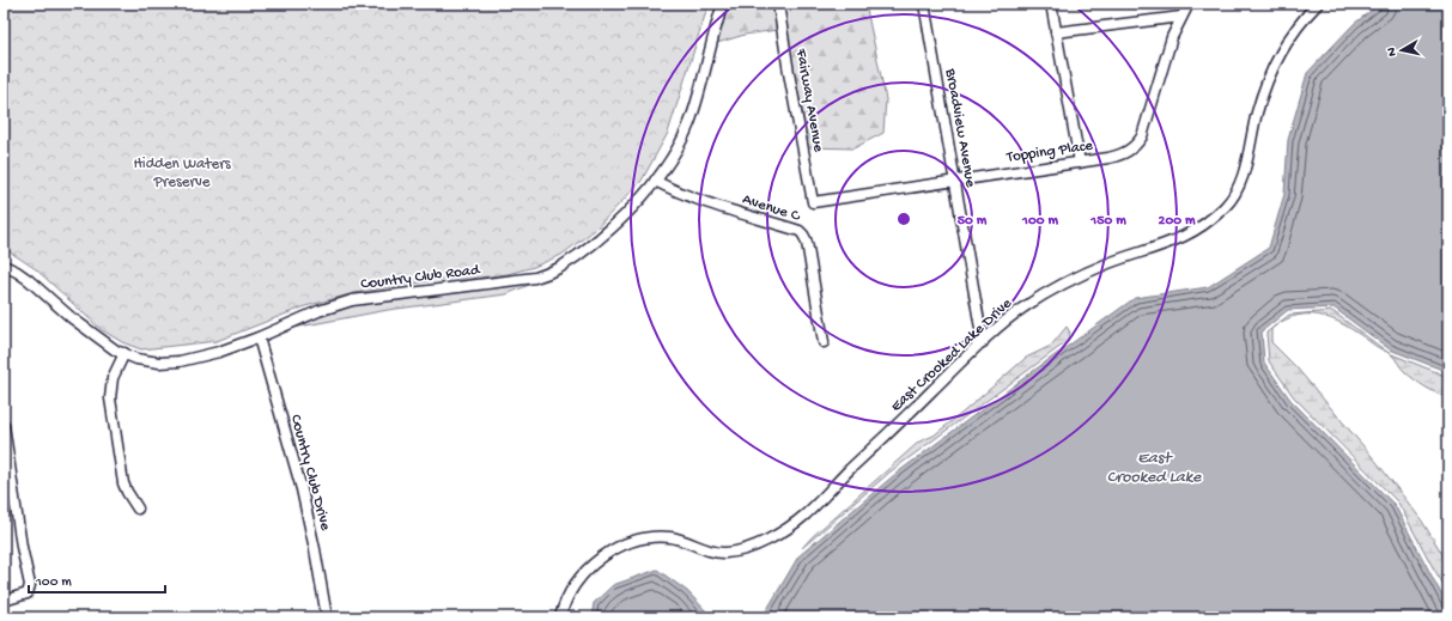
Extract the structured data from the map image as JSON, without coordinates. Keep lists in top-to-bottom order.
{
  "streets": {
    "street": [
      "Fairway Avenue",
      "Broadview Avenue",
      "Topping Place",
      "Avenue C",
      "Country Club Road",
      "East Crooked Lake Drive",
      "Country Club Drive"
    ]
  },
  "crossings": [
    ["Fairway Avenue", "Topping Place"],
    ["Broadview Avenue", "Topping Place"],
    ["Broadview Avenue", "East Crooked Lake Drive"],
    ["Avenue C", "Country Club Road"],
    ["Country Club Road", "Country Club Drive"]
  ],
  "water": ["East Crooked Lake"],
  "parks": ["Hidden Waters Preserve"],
  "scale_bar": "100 m",
  "north": "left",
  "rings": [
    "50 m",
    "100 m",
    "150 m",
    "200 m"
  ]
}
